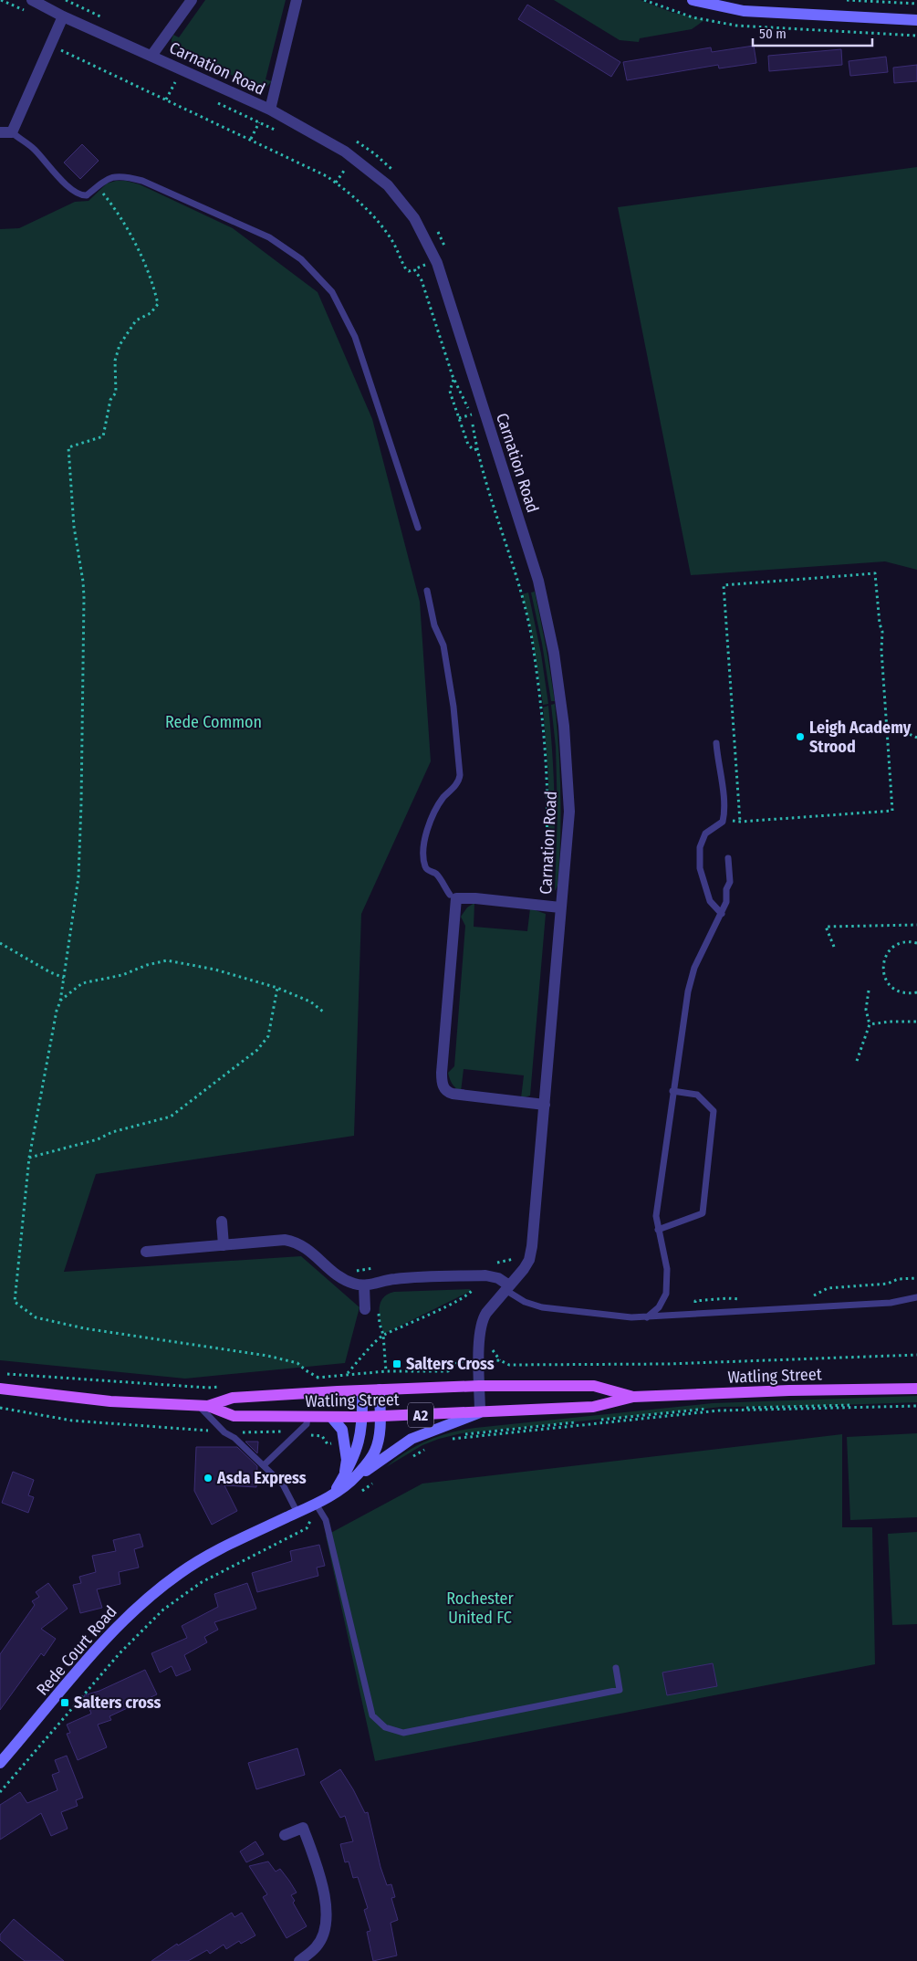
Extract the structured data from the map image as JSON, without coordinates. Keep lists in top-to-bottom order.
{
  "streets": {
    "main road": ["Watling Street", "A2", "Rede Court Road"],
    "street": ["Carnation Road"]
  },
  "crossings": [
    ["Carnation Road", "Watling Street"],
    ["Watling Street", "A2"],
    ["Watling Street", "Rede Court Road"]
  ],
  "parks": ["Rede Common", "Rochester United FC"],
  "places": {
    "other": ["Leigh Academy Strood", "Asda Express"],
    "transit": ["Salters Cross", "Salters cross"]
  },
  "scale_bar": "50 m"
}
